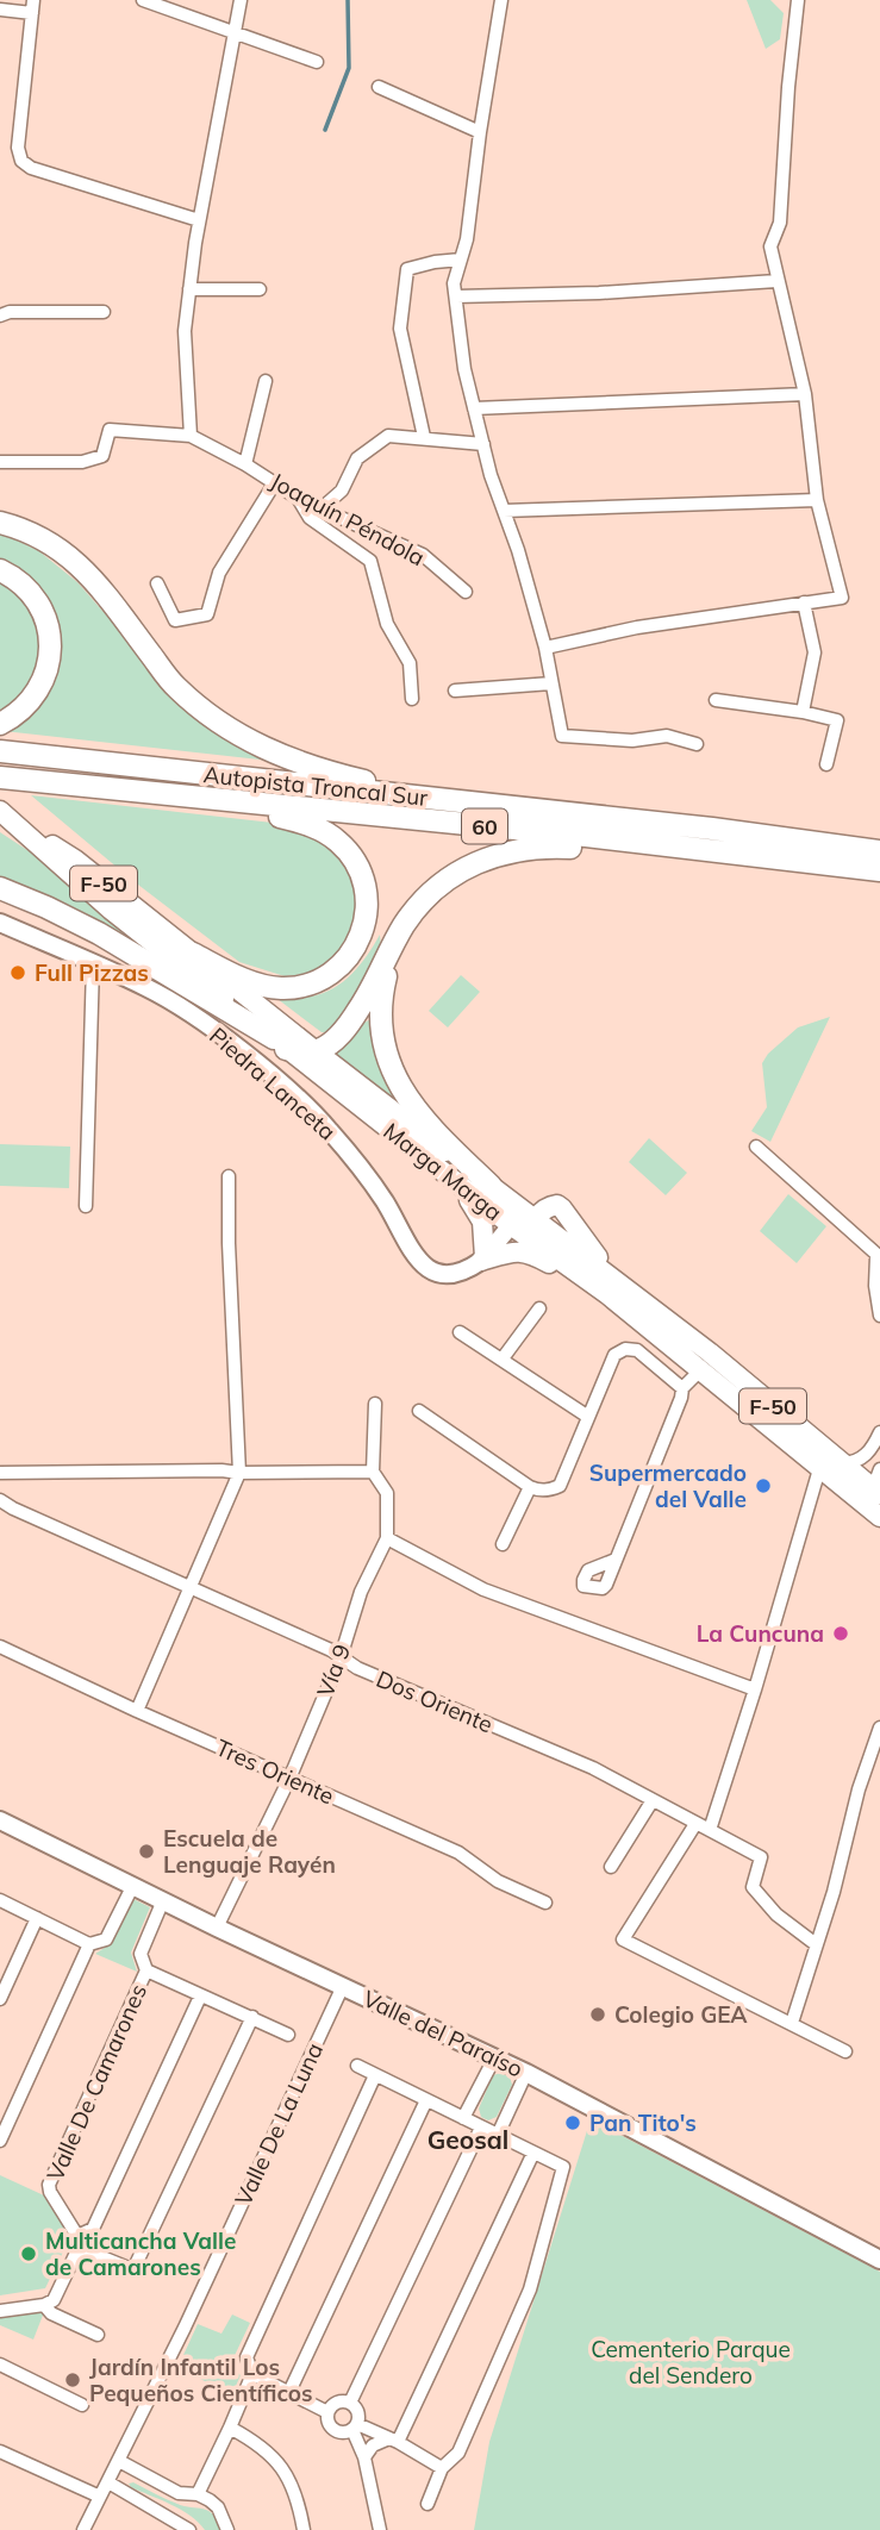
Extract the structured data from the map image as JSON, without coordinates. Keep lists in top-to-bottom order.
{
  "streets": {
    "highway": ["Autopista Troncal Sur", "60"],
    "main road": ["F-50", "Marga Marga"],
    "street": [
      "Joaquín Péndola",
      "Piedra Lanceta",
      "Vía 9",
      "Dos Oriente",
      "Tres Oriente",
      "Valle del Paraíso",
      "Valle De Camarones",
      "Valle De La Luna"
    ]
  },
  "crossings": [
    ["Piedra Lanceta", "Marga Marga"],
    ["Vía 9", "Dos Oriente"],
    ["Vía 9", "Tres Oriente"],
    ["Vía 9", "Valle del Paraíso"],
    ["Valle del Paraíso", "Valle De Camarones"],
    ["Valle del Paraíso", "Valle De La Luna"]
  ],
  "districts": ["Geosal"],
  "parks": ["Cementerio Parque del Sendero"],
  "places": [
    "Full Pizzas",
    "Supermercado del Valle",
    "La Cuncuna",
    "Escuela de Lenguaje Rayén",
    "Colegio GEA",
    "Pan Tito's",
    "Multicancha Valle de Camarones",
    "Jardín Infantil Los Pequeños Científicos"
  ]
}
